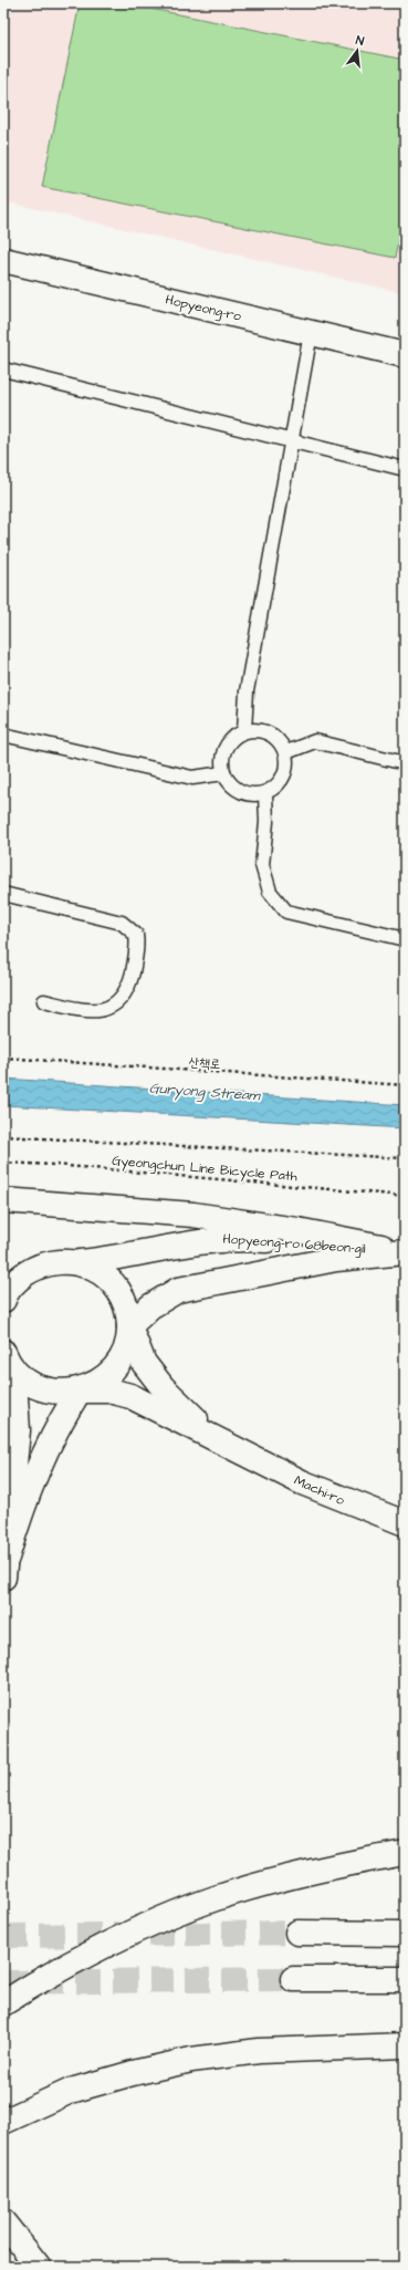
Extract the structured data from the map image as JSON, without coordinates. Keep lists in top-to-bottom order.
{
  "streets": {
    "main road": ["Hopyeong-ro", "Hopyeong-ro 68beon-gil", "Machi-ro"],
    "path": ["산책로", "Gyeongchun Line Bicycle Path"]
  },
  "crossings": [
    ["Hopyeong-ro 68beon-gil", "Machi-ro"]
  ],
  "water": ["Guryong Stream"],
  "north": "top"
}
